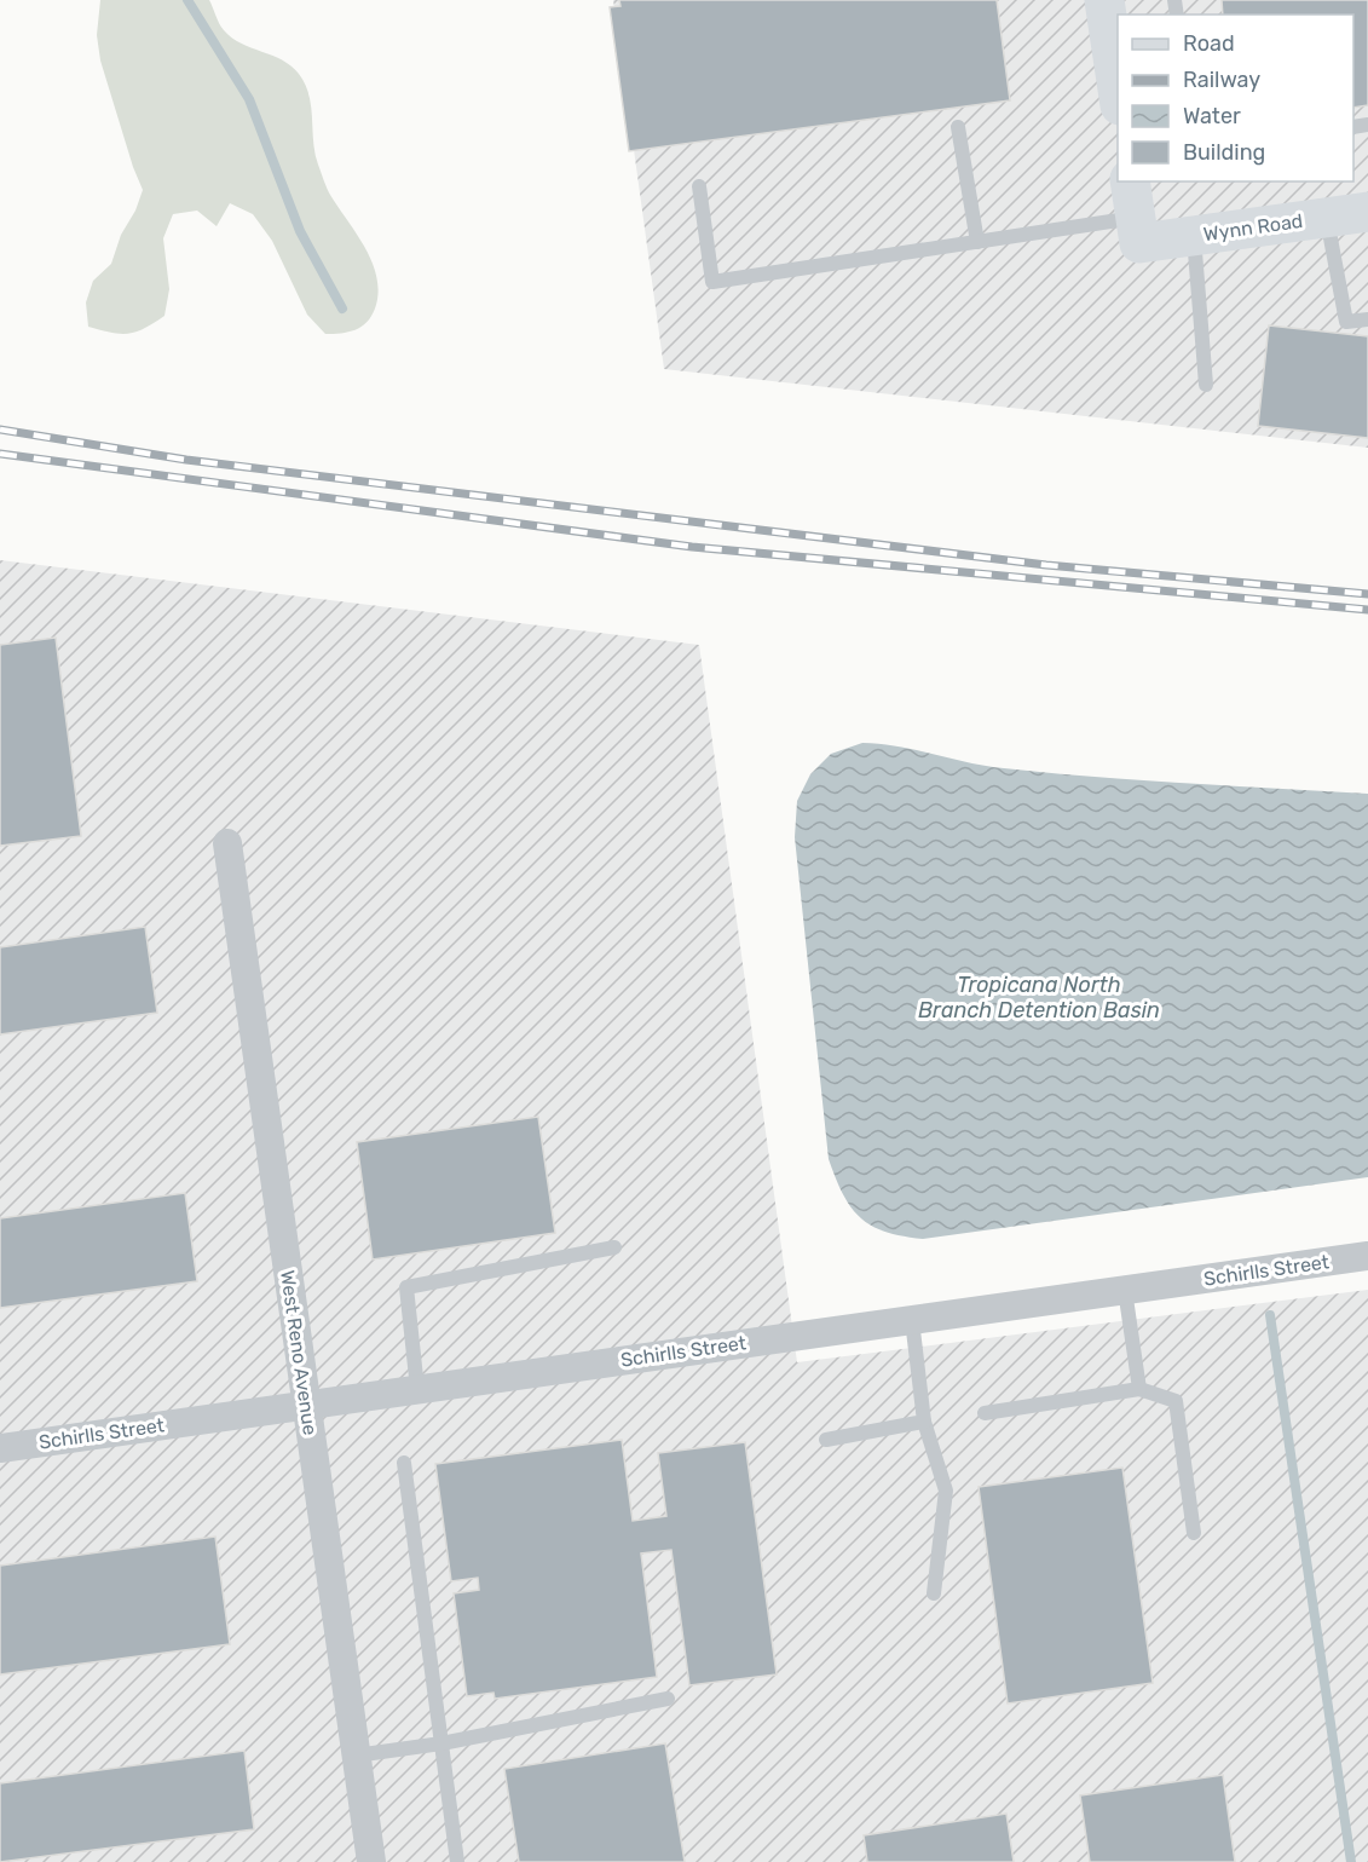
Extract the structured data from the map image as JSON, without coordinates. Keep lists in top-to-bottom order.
{
  "streets": {
    "street": ["Wynn Road", "Schirlls Street", "West Reno Avenue"]
  },
  "crossings": [
    ["Schirlls Street", "West Reno Avenue"]
  ],
  "water": ["Tropicana North Branch Detention Basin"],
  "legend": [
    "Road",
    "Railway",
    "Water",
    "Building"
  ]
}
